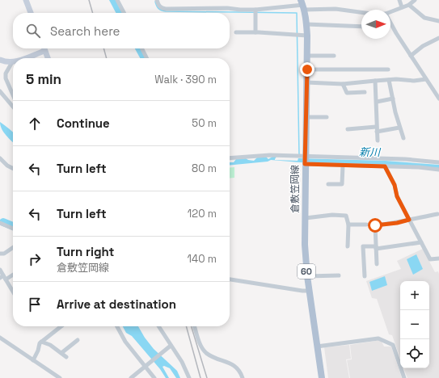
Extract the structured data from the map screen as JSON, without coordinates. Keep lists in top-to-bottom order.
{
  "streets": {
    "main road": ["倉敷笠岡線", "60"]
  },
  "water": ["新川"],
  "north": "right",
  "page": {
    "search": "Search here",
    "heading": ["5 min", "Walk · 390 m"],
    "list": [
      ["Continue", "50 m"],
      ["Turn left", "80 m"],
      ["Turn left", "120 m"],
      ["Turn right", "倉敷笠岡線", "140 m"],
      "Arrive at destination"
    ],
    "map_buttons": ["+", "−"]
  }
}
